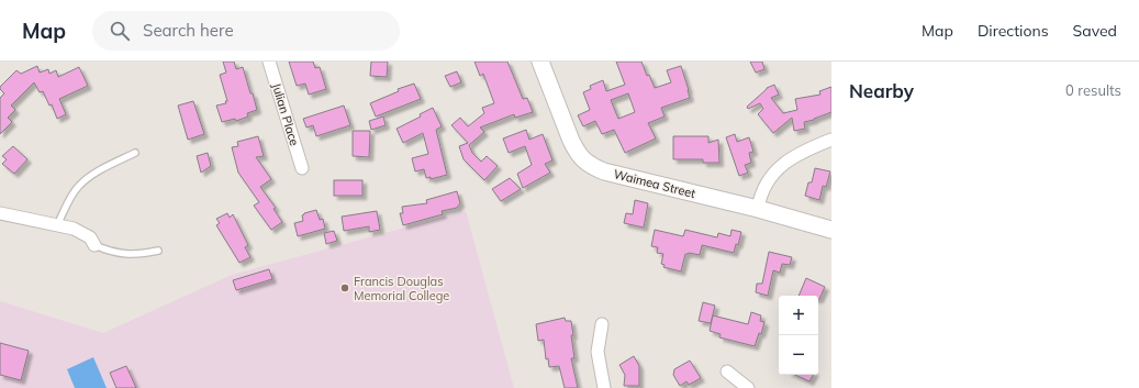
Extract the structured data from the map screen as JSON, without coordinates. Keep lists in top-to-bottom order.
{
  "streets": {
    "main road": ["Waimea Street"],
    "street": ["Julian Place"]
  },
  "places": ["Francis Douglas Memorial College"],
  "page": {
    "header": "Map",
    "search": "Search here",
    "nav": ["Map", "Directions", "Saved"],
    "heading": ["Nearby", "0 results"],
    "map_buttons": ["+", "−"]
  }
}
